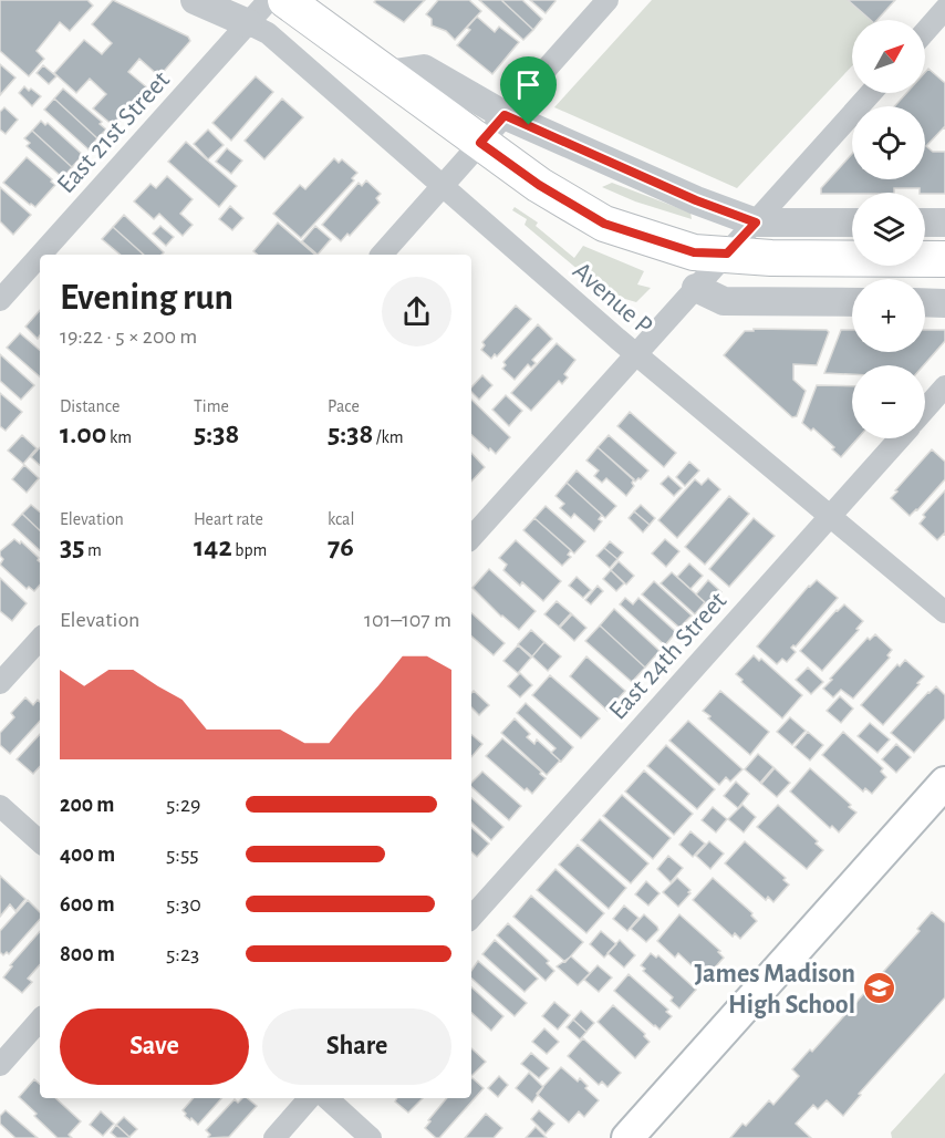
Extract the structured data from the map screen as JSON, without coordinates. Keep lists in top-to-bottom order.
{
  "streets": {
    "street": ["East 21st Street", "Avenue P", "East 24th Street"]
  },
  "crossings": [
    ["East 21st Street", "Avenue P"],
    ["Avenue P", "East 24th Street"]
  ],
  "places": {
    "school or university": ["James Madison High School"]
  },
  "north": "top right",
  "page": {
    "map_buttons": ["+", "−"],
    "heading": ["Evening run", "19:22 · 5 × 200 m"],
    "stats": [
      ["Distance", "1.00 km"],
      ["Time", "5:38"],
      ["Pace", "5:38 /km"],
      ["Elevation", "35 m"],
      ["Heart rate", "142 bpm"],
      ["kcal", "76"]
    ],
    "chart": ["Elevation", "101–107 m"],
    "list": [
      {
        "name": "200 m",
        "note": "5:29"
      },
      {
        "name": "400 m",
        "note": "5:55"
      },
      {
        "name": "600 m",
        "note": "5:30"
      },
      {
        "name": "800 m",
        "note": "5:23"
      }
    ],
    "buttons": ["Save", "Share"]
  }
}
